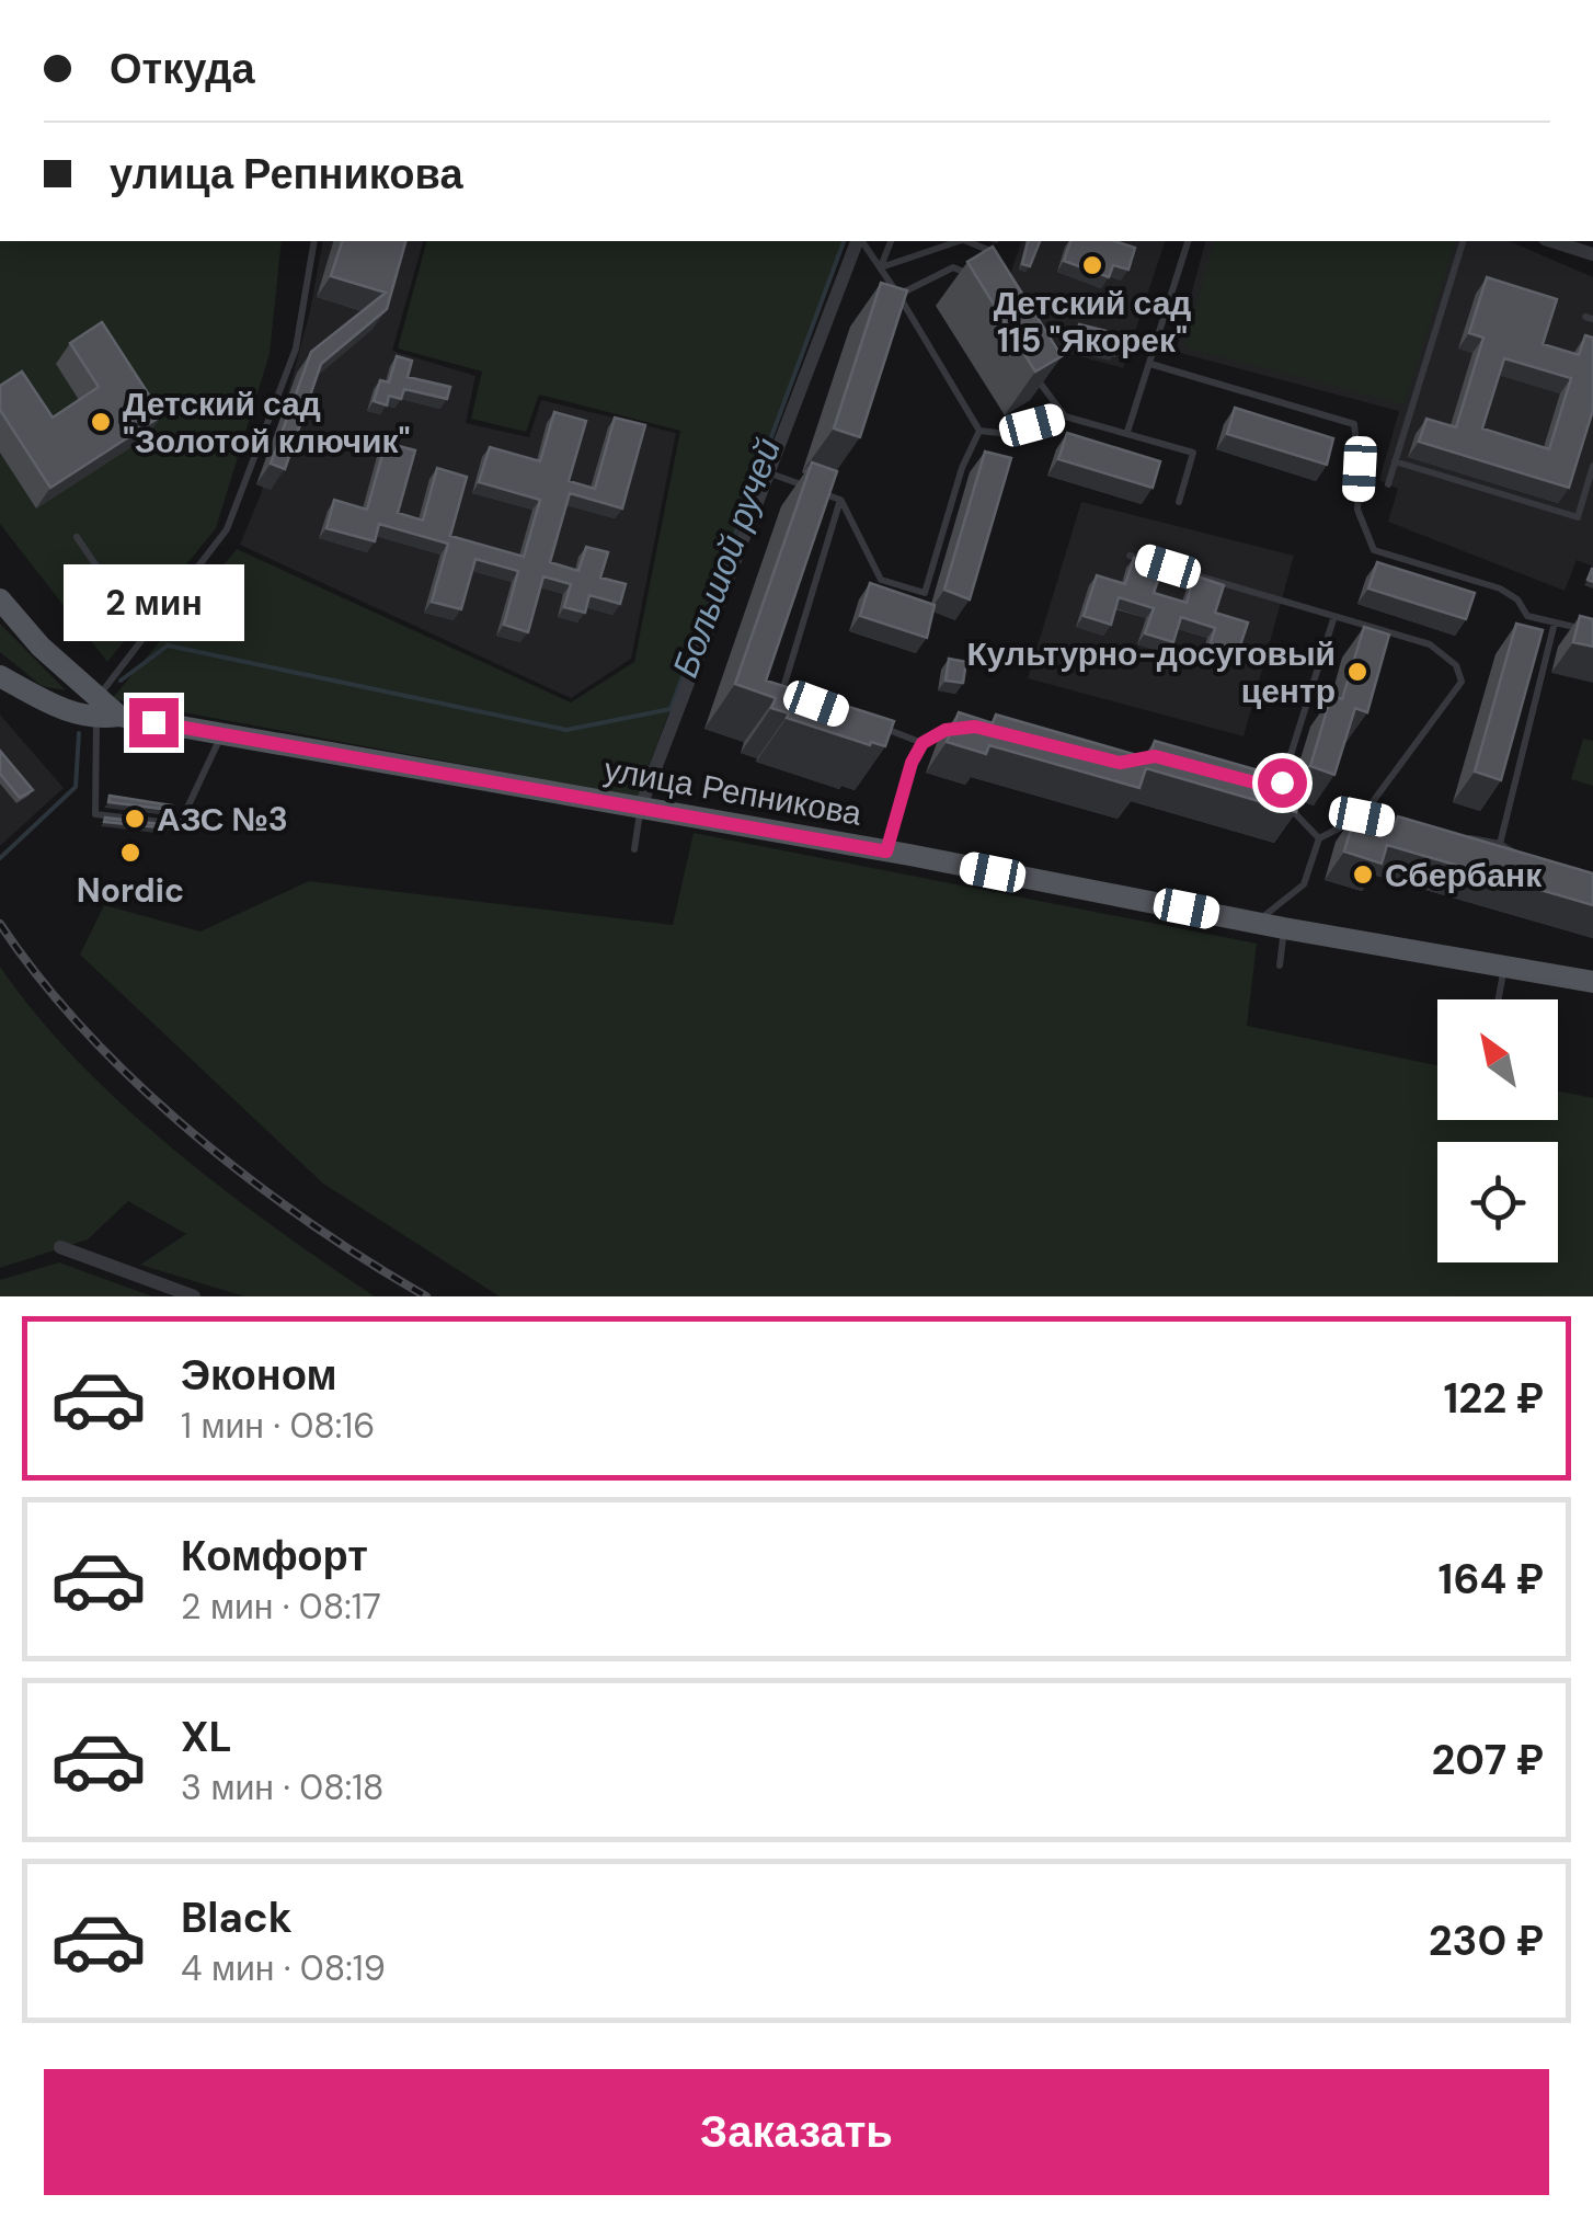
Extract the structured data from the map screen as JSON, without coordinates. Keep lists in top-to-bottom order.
{
  "streets": {
    "main road": ["улица Репникова"]
  },
  "water": ["Большой ручей"],
  "places": [
    "Детский сад 115 \"Якорек\"",
    "Детский сад \"Золотой ключик\"",
    "Культурно-досуговый центр",
    "АЗС №3",
    "Nordic",
    "Сбербанк"
  ],
  "north": "top left",
  "page": {
    "banner": ["Откуда", "улица Репникова"],
    "bubble": "2 мин",
    "list": [
      {
        "name": "Эконом",
        "note": "1 мин · 08:16",
        "value": "122 ₽"
      },
      {
        "name": "Комфорт",
        "note": "2 мин · 08:17",
        "value": "164 ₽"
      },
      {
        "name": "XL",
        "note": "3 мин · 08:18",
        "value": "207 ₽"
      },
      {
        "name": "Black",
        "note": "4 мин · 08:19",
        "value": "230 ₽"
      }
    ],
    "buttons": "Заказать"
  }
}
